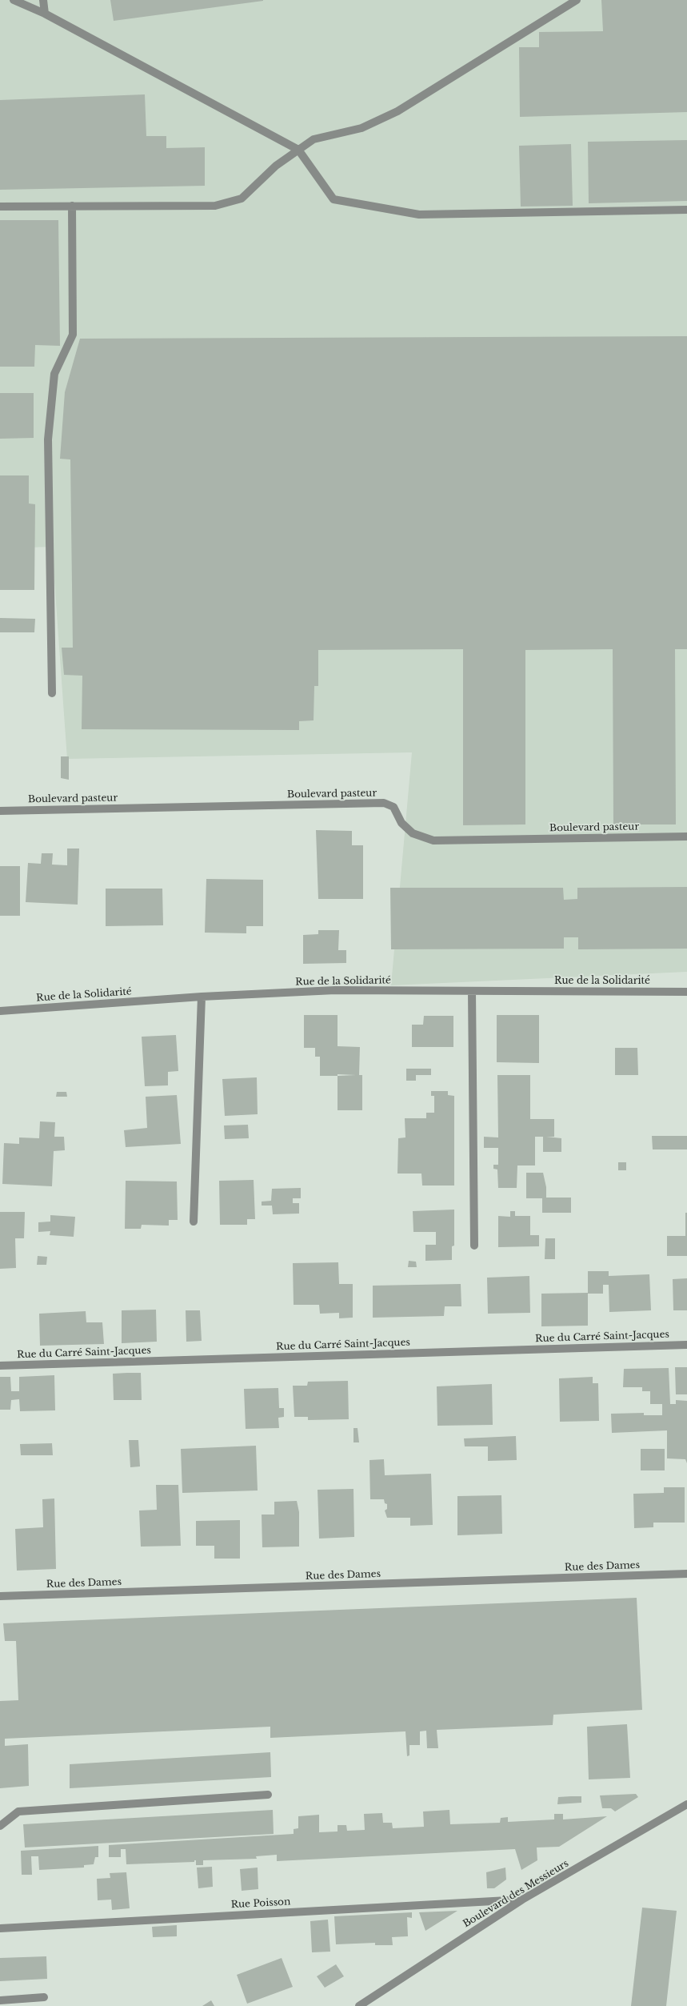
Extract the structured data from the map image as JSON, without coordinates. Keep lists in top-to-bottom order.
{
  "streets": {
    "street": [
      "Boulevard pasteur",
      "Rue de la Solidarité",
      "Rue du Carré Saint-Jacques",
      "Rue des Dames",
      "Boulevard des Messieurs",
      "Rue Poisson"
    ]
  },
  "crossings": [
    ["Boulevard des Messieurs", "Rue Poisson"]
  ]
}
